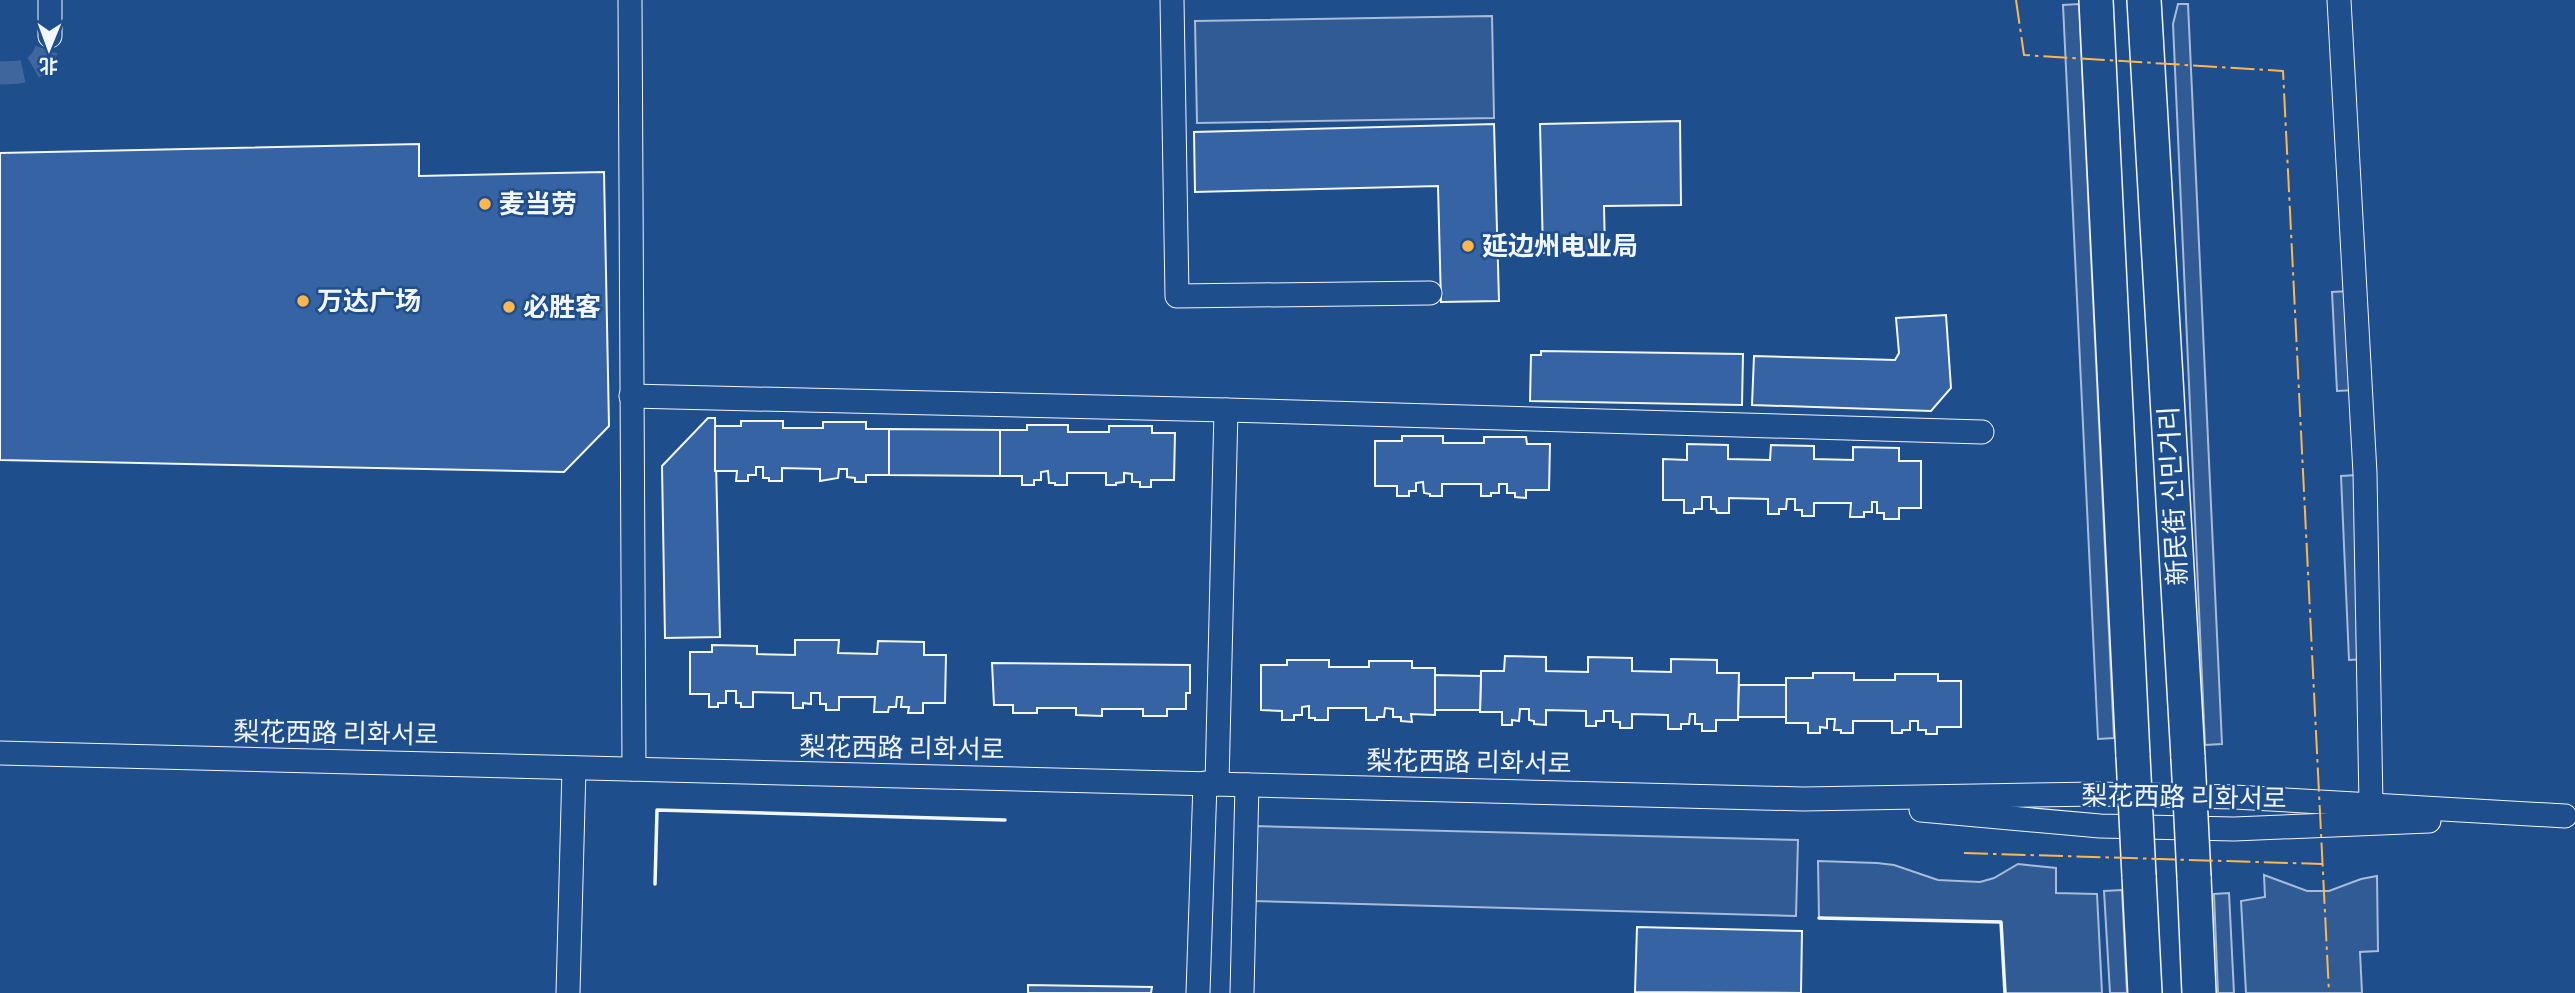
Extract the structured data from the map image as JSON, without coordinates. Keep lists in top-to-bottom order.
{
  "streets": {
    "highway": ["新民街 신민거리"],
    "street": ["梨花西路 리화서로"]
  },
  "places": [
    "麦当劳",
    "延边州电业局",
    "万达广场",
    "必胜客"
  ],
  "north": "bottom"
}
